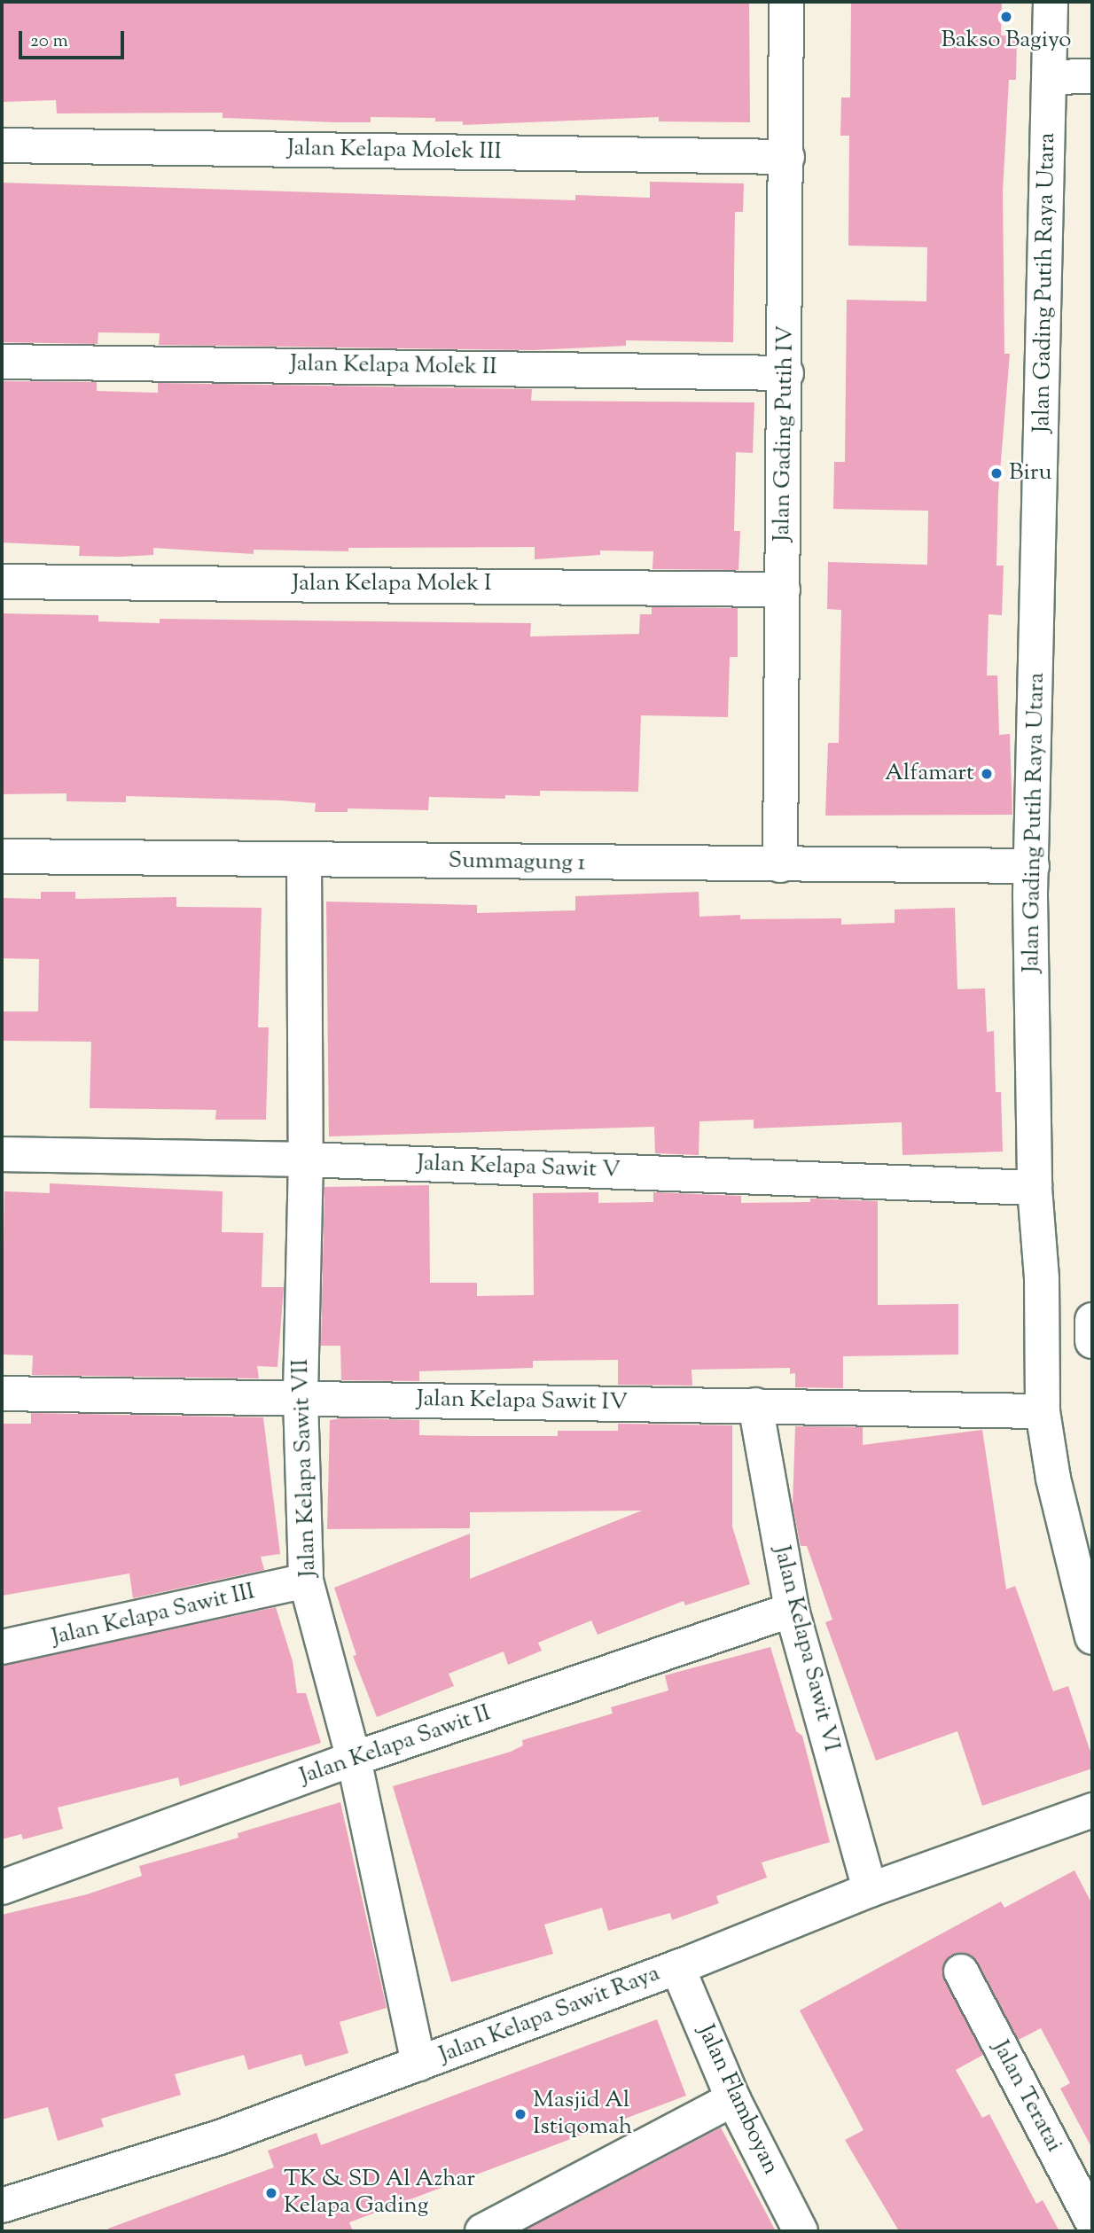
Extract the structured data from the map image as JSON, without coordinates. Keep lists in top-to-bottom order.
{
  "streets": {
    "street": [
      "Jalan Kelapa Molek III",
      "Jalan Gading Putih Raya Utara",
      "Jalan Kelapa Molek II",
      "Jalan Gading Putih IV",
      "Jalan Kelapa Molek I",
      "Summagung 1",
      "Jalan Kelapa Sawit V",
      "Jalan Kelapa Sawit IV",
      "Jalan Kelapa Sawit VII",
      "Jalan Kelapa Sawit III",
      "Jalan Kelapa Sawit VI",
      "Jalan Kelapa Sawit II",
      "Jalan Kelapa Sawit Raya",
      "Jalan Teratai",
      "Jalan Flamboyan"
    ]
  },
  "crossings": [
    ["Jalan Kelapa Molek III", "Jalan Gading Putih IV"],
    ["Jalan Gading Putih Raya Utara", "Summagung 1"],
    ["Jalan Gading Putih Raya Utara", "Jalan Kelapa Sawit V"],
    ["Jalan Gading Putih Raya Utara", "Jalan Kelapa Sawit IV"],
    ["Jalan Kelapa Molek II", "Jalan Gading Putih IV"],
    ["Jalan Gading Putih IV", "Jalan Kelapa Molek I"],
    ["Jalan Gading Putih IV", "Summagung 1"],
    ["Summagung 1", "Jalan Kelapa Sawit VII"],
    ["Jalan Kelapa Sawit V", "Jalan Kelapa Sawit VII"],
    ["Jalan Kelapa Sawit IV", "Jalan Kelapa Sawit VII"],
    ["Jalan Kelapa Sawit IV", "Jalan Kelapa Sawit VI"],
    ["Jalan Kelapa Sawit VII", "Jalan Kelapa Sawit III"],
    ["Jalan Kelapa Sawit VII", "Jalan Kelapa Sawit II"],
    ["Jalan Kelapa Sawit VII", "Jalan Kelapa Sawit Raya"],
    ["Jalan Kelapa Sawit VI", "Jalan Kelapa Sawit II"],
    ["Jalan Kelapa Sawit VI", "Jalan Kelapa Sawit Raya"],
    ["Jalan Kelapa Sawit Raya", "Jalan Flamboyan"]
  ],
  "places": [
    "Bakso Bagiyo",
    "Biru",
    "Alfamart",
    "Masjid Al Istiqomah",
    "TK & SD Al Azhar Kelapa Gading"
  ],
  "scale_bar": "20 m"
}
